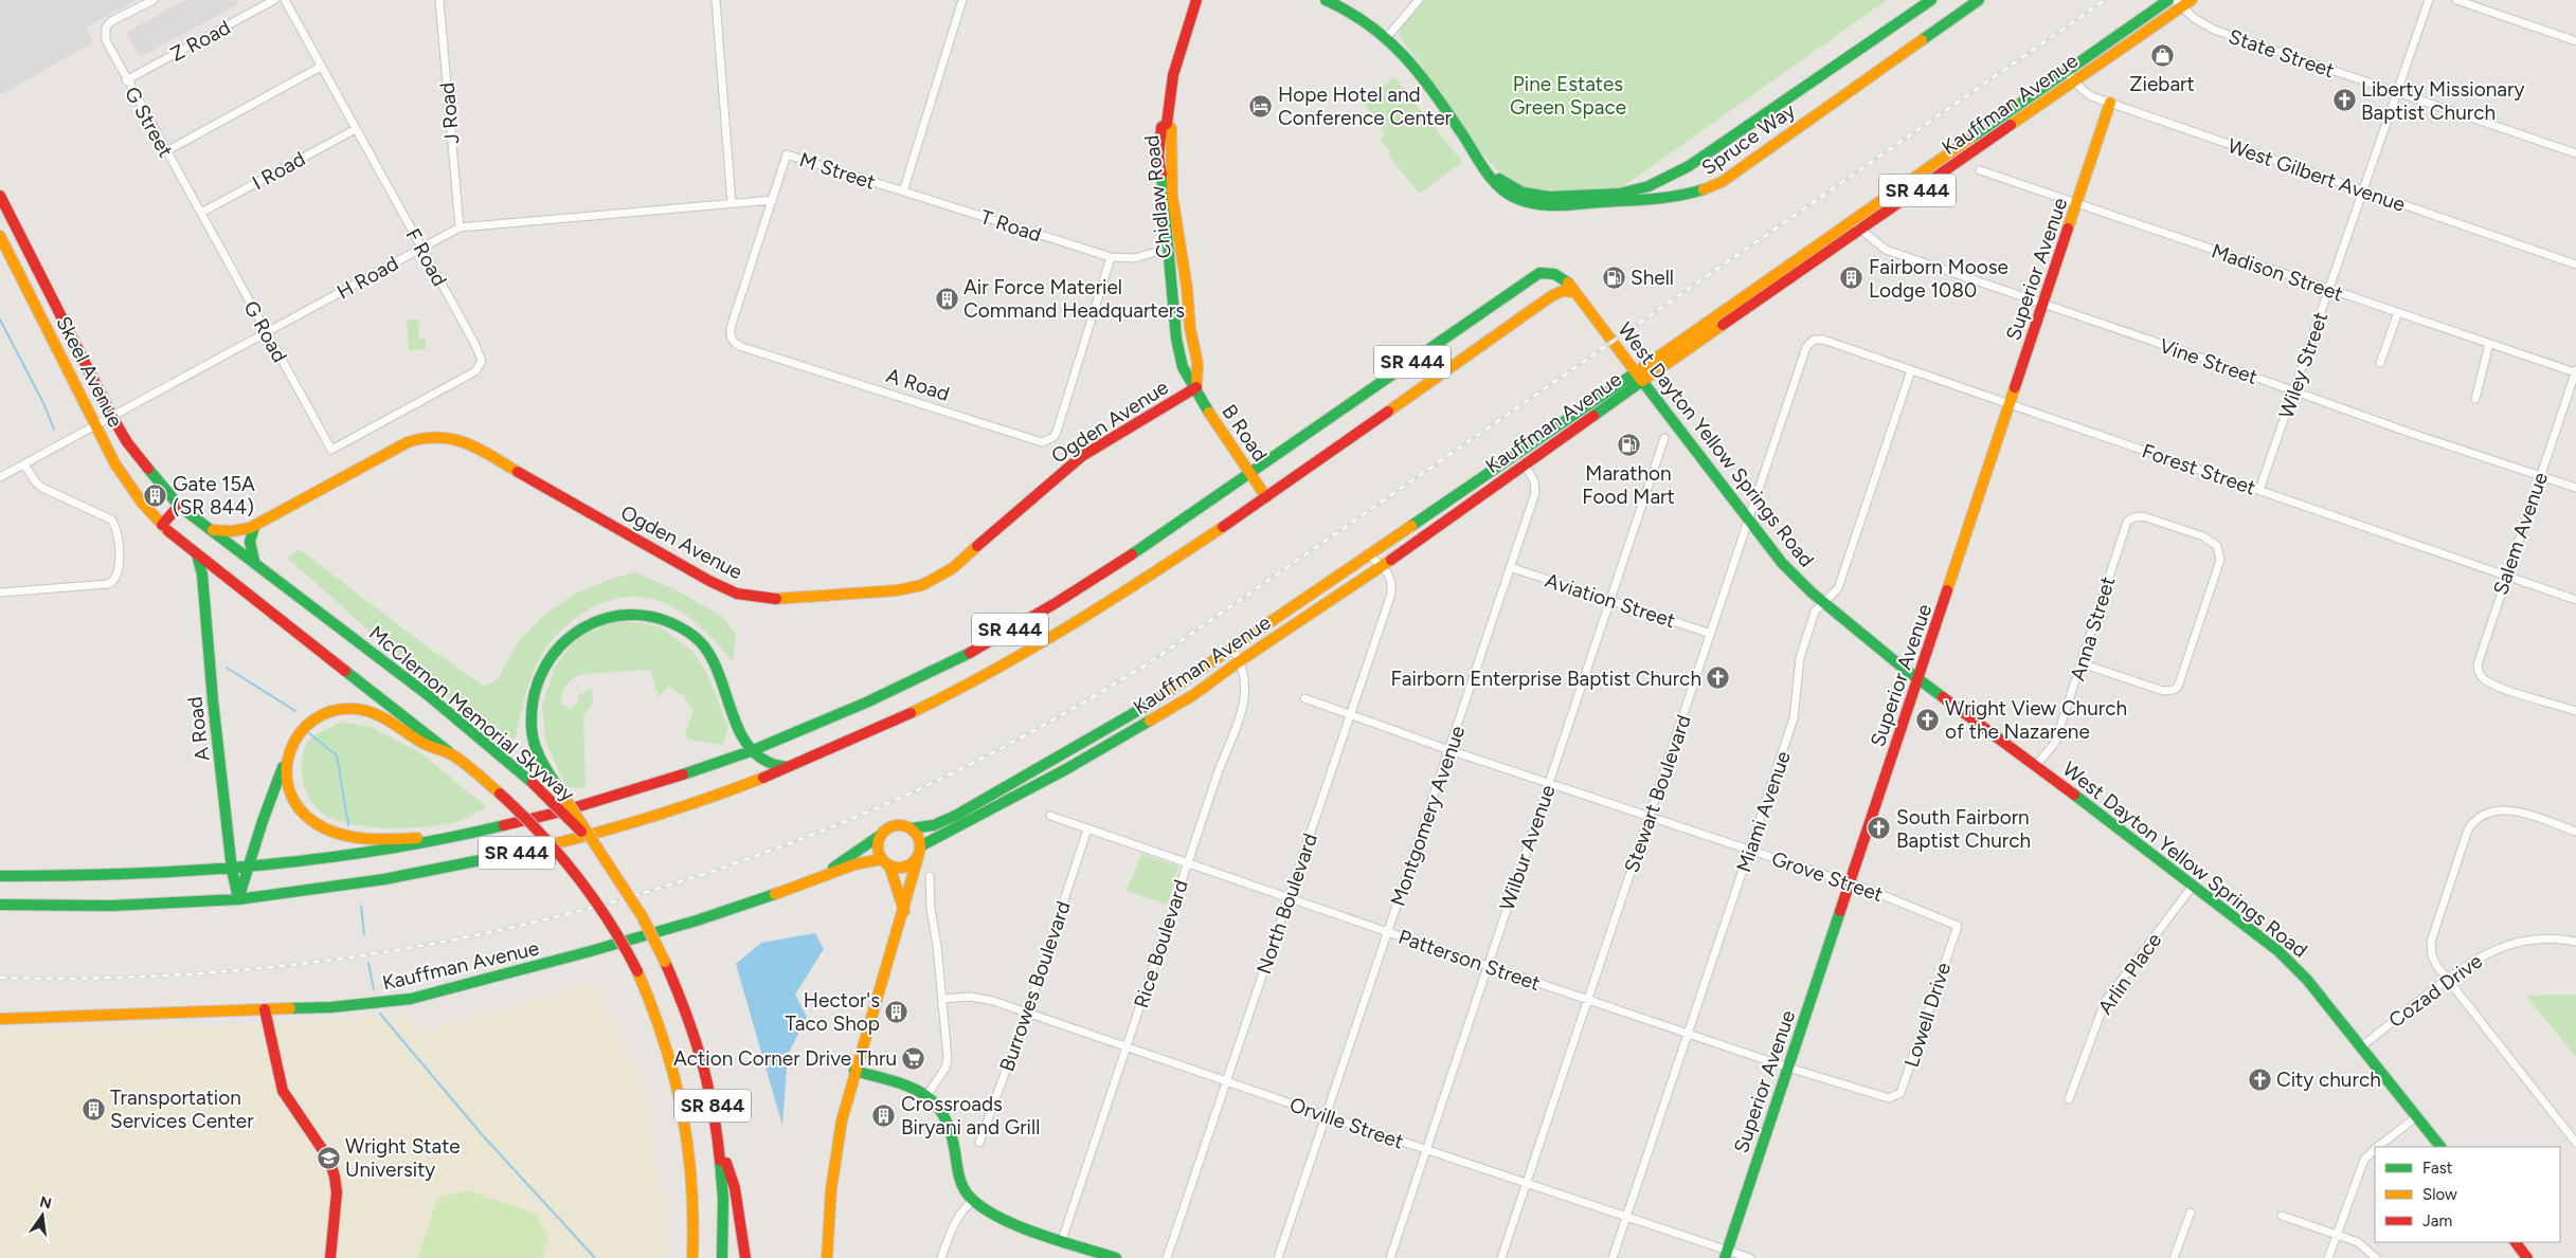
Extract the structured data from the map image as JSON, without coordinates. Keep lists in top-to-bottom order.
{
  "streets": {
    "main road": [
      "Kauffman Avenue",
      "Spruce Way",
      "SR 444",
      "Chidlaw Road",
      "Superior Avenue",
      "Skeel Avenue",
      "A Road",
      "Ogden Avenue",
      "B Road",
      "West Dayton Yellow Springs Road",
      "McClernon Memorial Skyway",
      "SR 844"
    ],
    "street": [
      "Z Road",
      "State Street",
      "J Road",
      "G Street",
      "I Road",
      "M Street",
      "West Gilbert Avenue",
      "T Road",
      "F Road",
      "Madison Street",
      "H Road",
      "G Road",
      "Vine Street",
      "Wiley Street",
      "Forest Street",
      "Salem Avenue",
      "Aviation Street",
      "Anna Street",
      "Stewart Boulevard",
      "Miami Avenue",
      "Montgomery Avenue",
      "Wilbur Avenue",
      "Grove Street",
      "North Boulevard",
      "Rice Boulevard",
      "Patterson Street",
      "Arlin Place",
      "Burrowes Boulevard",
      "Cozad Drive",
      "Lowell Drive",
      "Orville Street"
    ]
  },
  "crossings": [
    ["Z Road", "G Street"],
    ["State Street", "Kauffman Avenue"],
    ["State Street", "Wiley Street"],
    ["Kauffman Avenue", "West Gilbert Avenue"],
    ["Kauffman Avenue", "Vine Street"],
    ["Kauffman Avenue", "West Dayton Yellow Springs Road"],
    ["Kauffman Avenue", "Montgomery Avenue"],
    ["Kauffman Avenue", "North Boulevard"],
    ["Kauffman Avenue", "Rice Boulevard"],
    ["J Road", "H Road"],
    ["G Street", "I Road"],
    ["G Street", "G Road"],
    ["I Road", "F Road"],
    ["I Road", "G Road"],
    ["M Street", "T Road"],
    ["M Street", "H Road"],
    ["M Street", "A Road"],
    ["West Gilbert Avenue", "Superior Avenue"],
    ["West Gilbert Avenue", "Wiley Street"],
    ["SR 444", "A Road"],
    ["SR 444", "B Road"],
    ["SR 444", "West Dayton Yellow Springs Road"],
    ["Chidlaw Road", "T Road"],
    ["Chidlaw Road", "Ogden Avenue"],
    ["Chidlaw Road", "B Road"],
    ["T Road", "A Road"],
    ["F Road", "H Road"],
    ["F Road", "G Road"],
    ["Superior Avenue", "Madison Street"],
    ["Superior Avenue", "Vine Street"],
    ["Superior Avenue", "West Dayton Yellow Springs Road"],
    ["Superior Avenue", "Forest Street"],
    ["Superior Avenue", "Grove Street"],
    ["Superior Avenue", "Patterson Street"],
    ["Superior Avenue", "Orville Street"],
    ["Madison Street", "Wiley Street"],
    ["Madison Street", "Salem Avenue"],
    ["H Road", "G Road"],
    ["H Road", "Skeel Avenue"],
    ["H Road", "A Road"],
    ["Vine Street", "Wiley Street"],
    ["Vine Street", "Salem Avenue"],
    ["Wiley Street", "Forest Street"],
    ["Skeel Avenue", "McClernon Memorial Skyway"],
    ["A Road", "SR 844"],
    ["Ogden Avenue", "B Road"],
    ["West Dayton Yellow Springs Road", "Anna Street"],
    ["West Dayton Yellow Springs Road", "Stewart Boulevard"],
    ["West Dayton Yellow Springs Road", "Miami Avenue"],
    ["West Dayton Yellow Springs Road", "Arlin Place"],
    ["West Dayton Yellow Springs Road", "Cozad Drive"],
    ["Forest Street", "Salem Avenue"],
    ["Forest Street", "Stewart Boulevard"],
    ["Forest Street", "Miami Avenue"],
    ["Aviation Street", "Stewart Boulevard"],
    ["Aviation Street", "Montgomery Avenue"],
    ["Aviation Street", "Wilbur Avenue"],
    ["Stewart Boulevard", "Grove Street"],
    ["Stewart Boulevard", "Patterson Street"],
    ["Stewart Boulevard", "Orville Street"],
    ["Miami Avenue", "Grove Street"],
    ["Miami Avenue", "Patterson Street"],
    ["Miami Avenue", "Orville Street"],
    ["Montgomery Avenue", "Grove Street"],
    ["Montgomery Avenue", "Patterson Street"],
    ["Montgomery Avenue", "Orville Street"],
    ["Wilbur Avenue", "Grove Street"],
    ["Wilbur Avenue", "Patterson Street"],
    ["Wilbur Avenue", "Orville Street"],
    ["Grove Street", "North Boulevard"],
    ["Grove Street", "Lowell Drive"],
    ["North Boulevard", "Patterson Street"],
    ["North Boulevard", "Orville Street"],
    ["Rice Boulevard", "Patterson Street"],
    ["Rice Boulevard", "Orville Street"],
    ["Patterson Street", "Burrowes Boulevard"],
    ["Patterson Street", "Lowell Drive"],
    ["Burrowes Boulevard", "Orville Street"]
  ],
  "parks": ["Pine Estates Green Space"],
  "places": {
    "shop": ["Ziebart"],
    "church": [
      "Liberty Missionary Baptist Church",
      "Fairborn Enterprise Baptist Church",
      "Wright View Church of the Nazarene",
      "South Fairborn Baptist Church",
      "City church"
    ],
    "hotel": ["Hope Hotel and Conference Center"],
    "fuel station": ["Shell", "Marathon Food Mart"],
    "building": [
      "Fairborn Moose Lodge 1080",
      "Air Force Materiel Command Headquarters",
      "Gate 15A (SR 844)",
      "Hector's Taco Shop",
      "Transportation Services Center",
      "Crossroads Biryani and Grill"
    ],
    "supermarket": ["Action Corner Drive Thru"],
    "school or university": ["Wright State University"]
  },
  "legend": ["Fast", "Slow", "Jam"],
  "north": "top"
}
